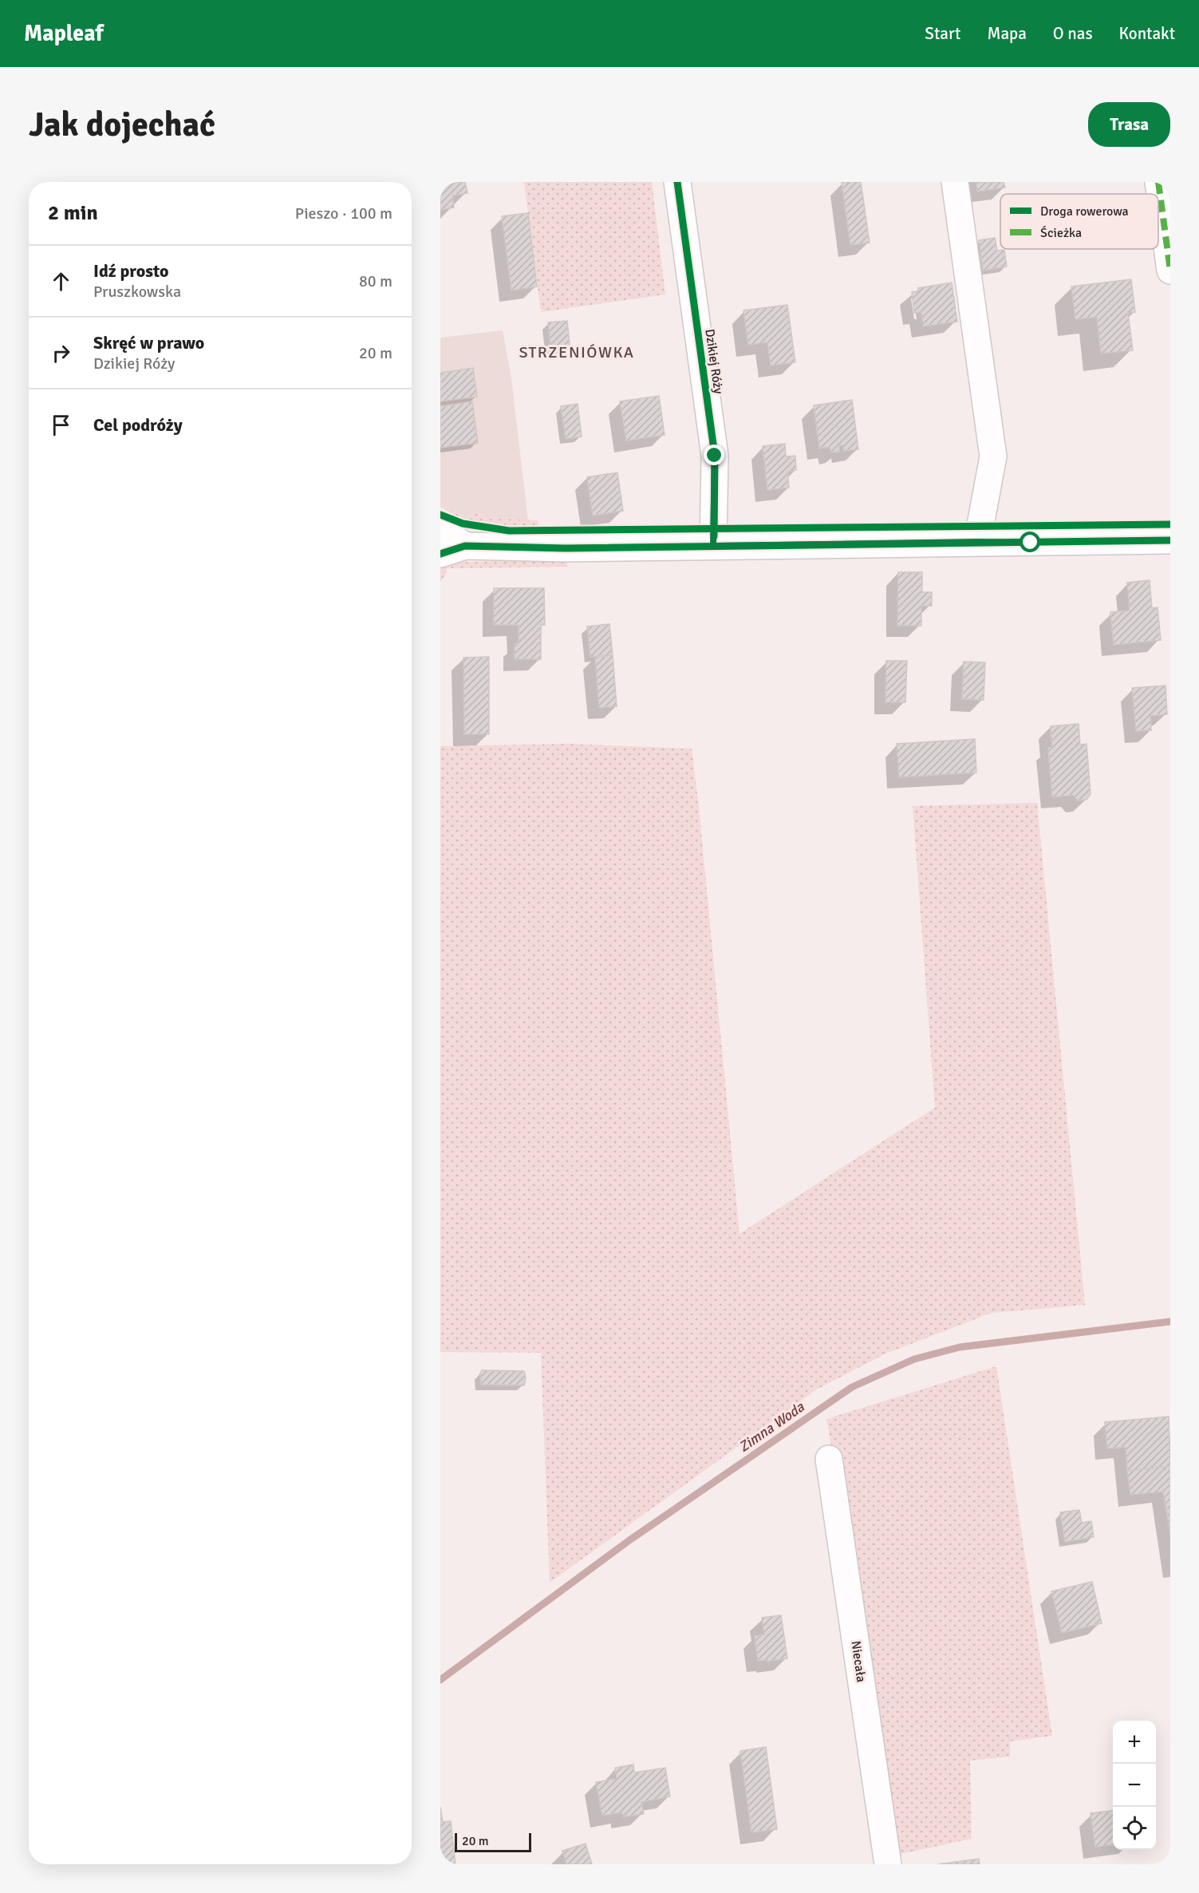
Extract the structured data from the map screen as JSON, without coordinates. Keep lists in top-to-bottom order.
{
  "streets": {
    "street": ["Dzikiej Róży", "Niecała"]
  },
  "districts": ["STRZENIÓWKA"],
  "water": ["Zimna Woda"],
  "legend": ["Droga rowerowa", "Ścieżka"],
  "scale_bar": "20 m",
  "page": {
    "header": "Mapleaf",
    "nav": [
      "Start",
      "Mapa",
      "O nas",
      "Kontakt"
    ],
    "buttons": "Trasa",
    "title": "Jak dojechać",
    "heading": ["2 min", "Pieszo · 100 m"],
    "list": [
      ["Idź prosto", "Pruszkowska", "80 m"],
      ["Skręć w prawo", "Dzikiej Róży", "20 m"],
      "Cel podróży"
    ],
    "map_buttons": ["+", "−"],
    "scale": "20 m"
  }
}
